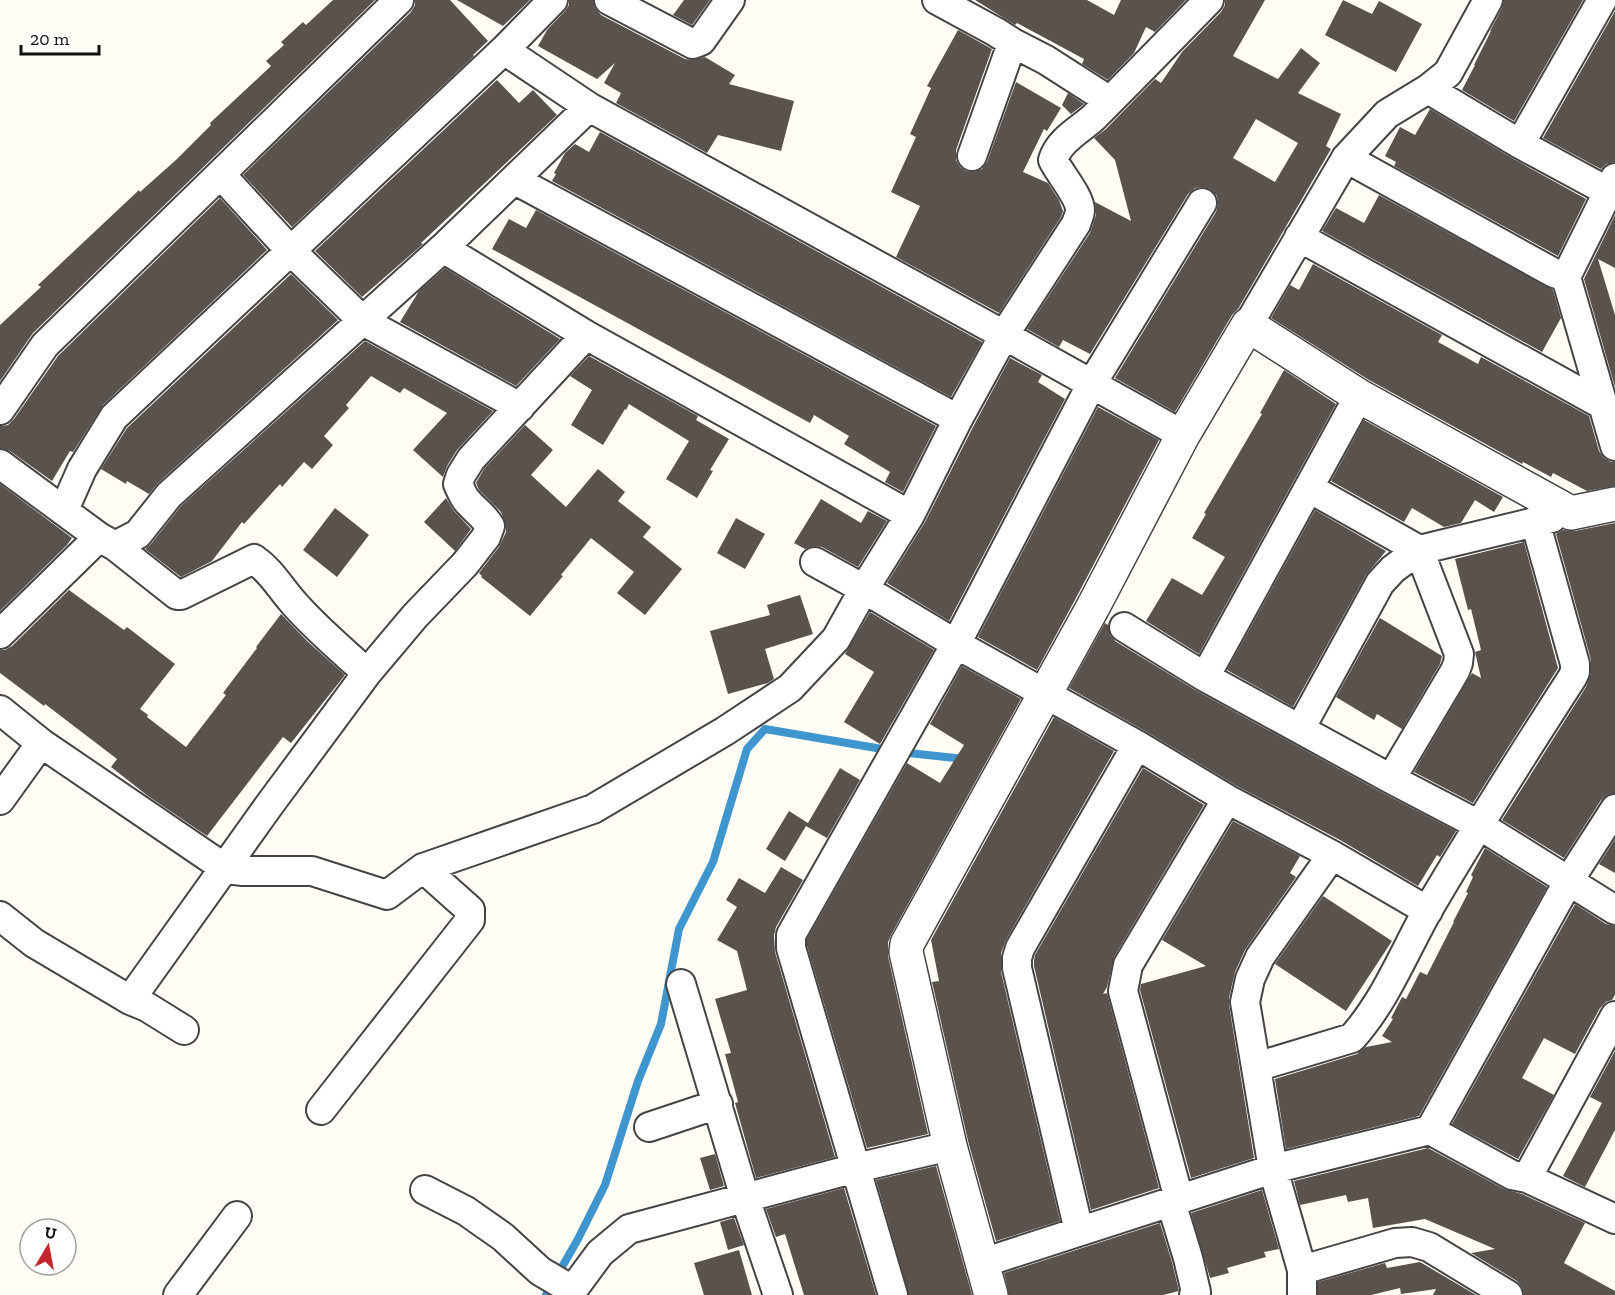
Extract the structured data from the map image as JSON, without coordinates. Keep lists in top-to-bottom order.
{
  "scale_bar": "20 m",
  "north": "top"
}
